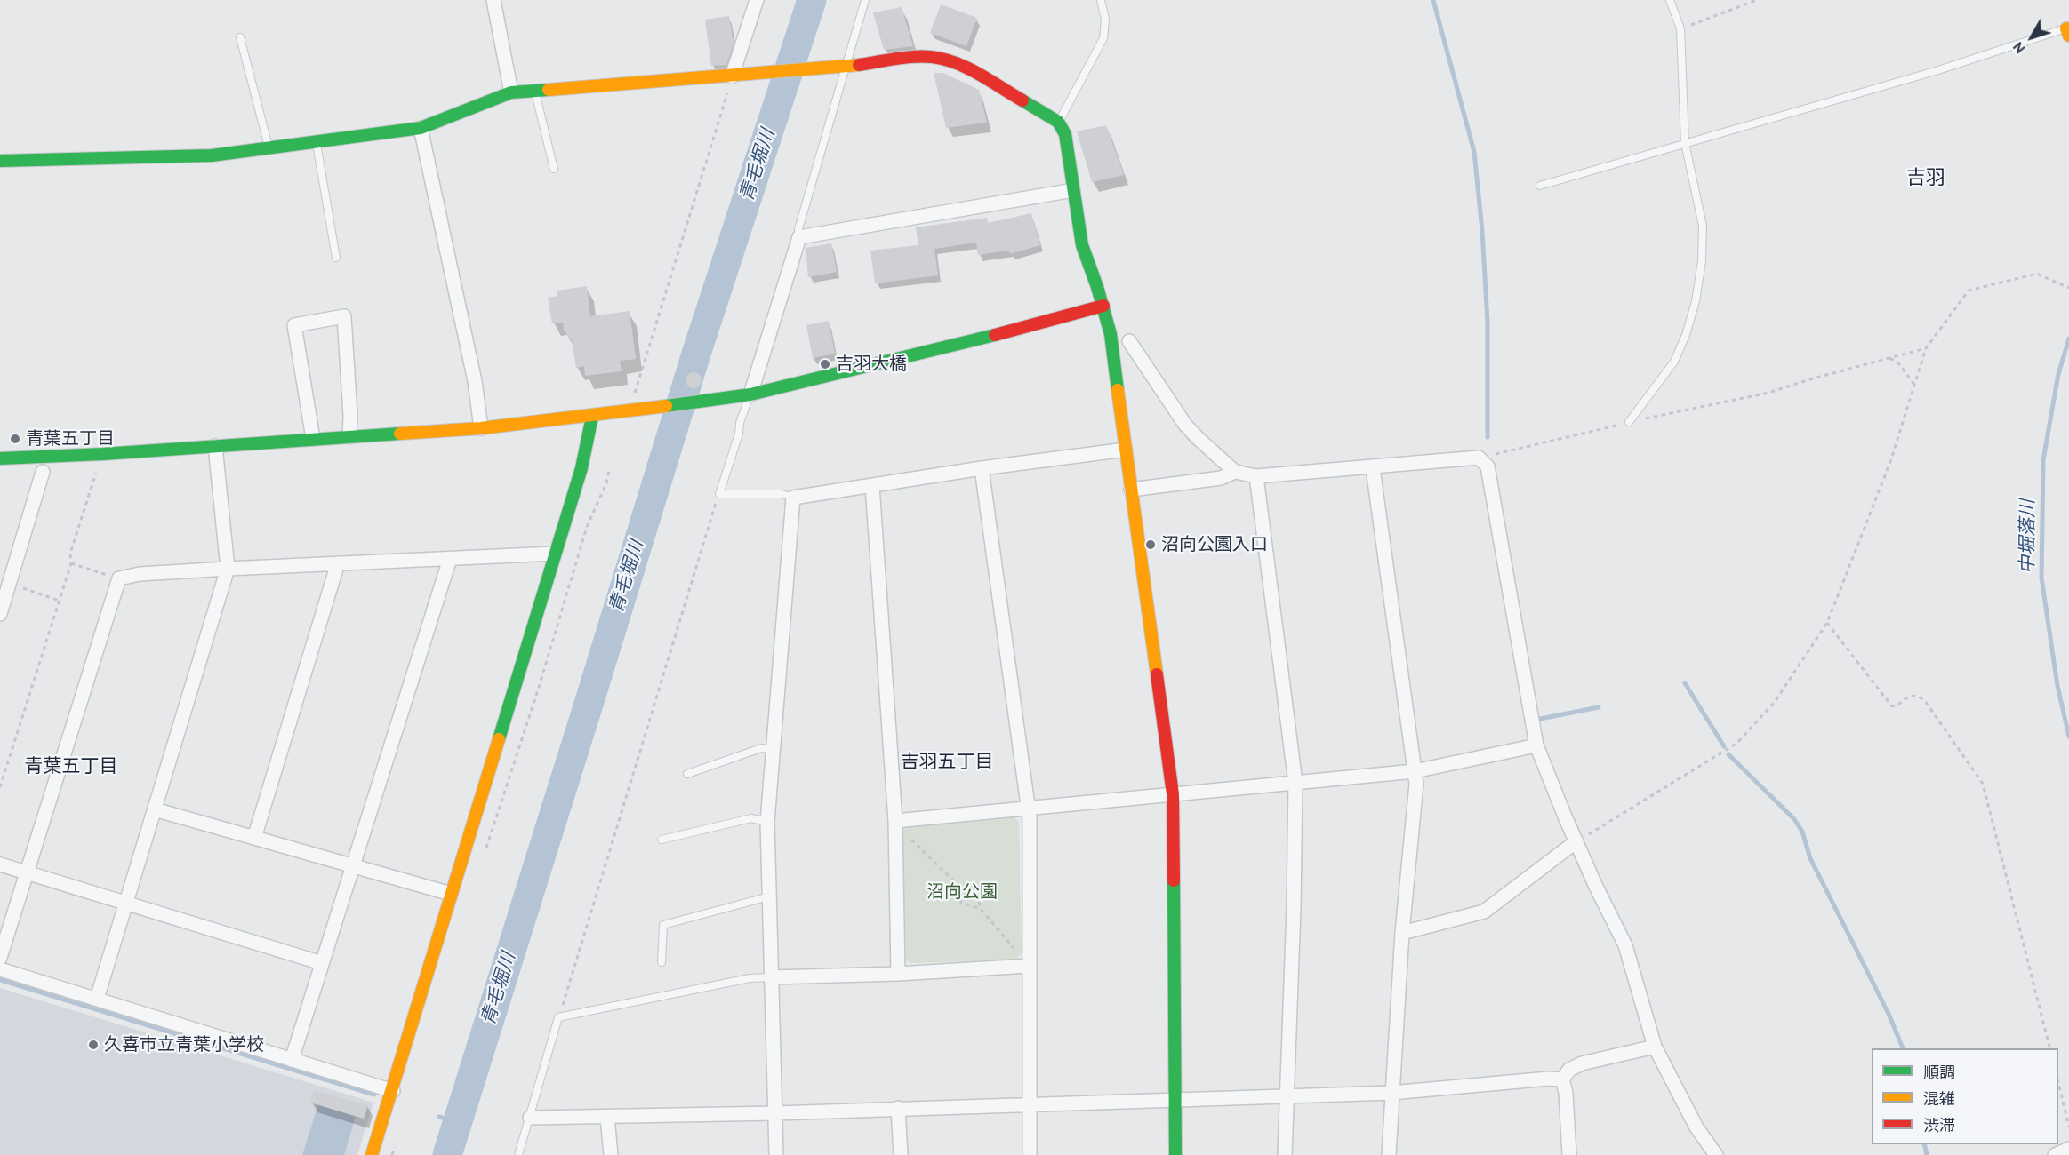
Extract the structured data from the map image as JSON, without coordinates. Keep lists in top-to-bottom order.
{
  "districts": ["吉羽", "吉羽五丁目", "青葉五丁目"],
  "water": ["青毛堀川", "中堀落川"],
  "parks": ["沼向公園"],
  "places": [
    "吉羽大橋",
    "青葉五丁目",
    "沼向公園入口",
    "久喜市立青葉小学校"
  ],
  "legend": ["順調", "混雑", "渋滞"],
  "north": "bottom left"
}
